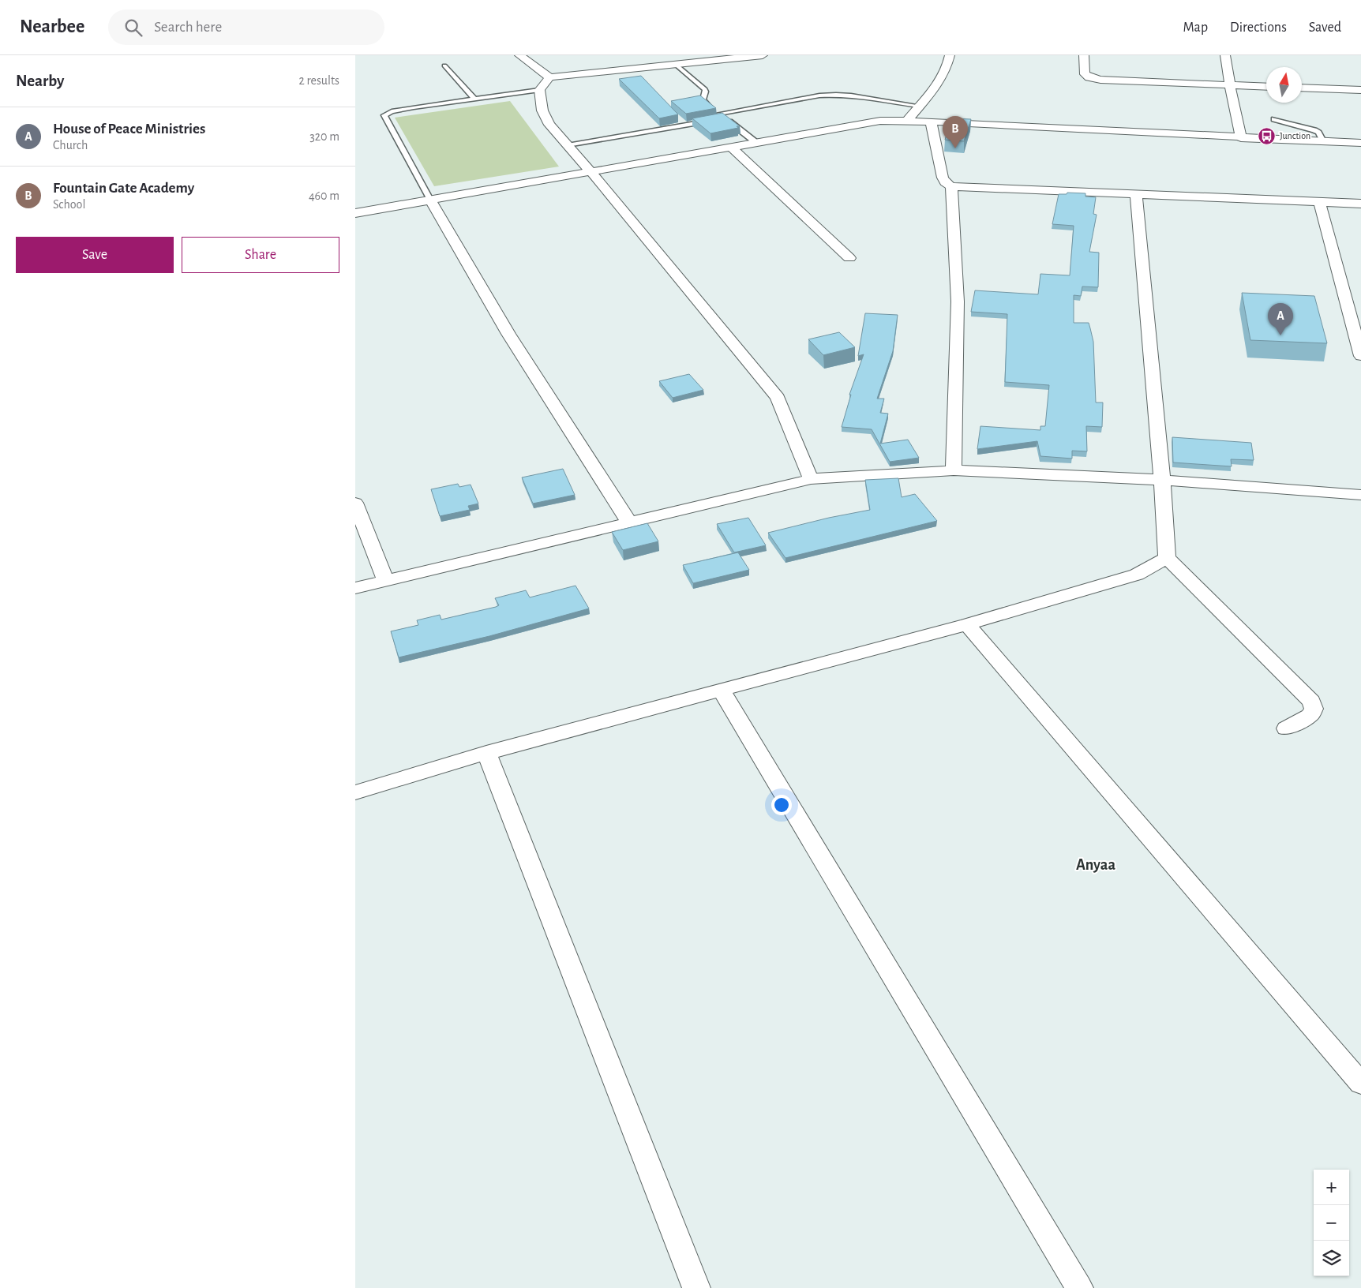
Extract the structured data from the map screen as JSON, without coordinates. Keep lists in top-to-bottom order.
{
  "districts": ["Anyaa"],
  "places": {
    "bus stop": ["Junction"]
  },
  "north": "top",
  "page": {
    "header": "Nearbee",
    "search": "Search here",
    "nav": ["Map", "Directions", "Saved"],
    "heading": ["Nearby", "2 results"],
    "list": [
      {
        "mark": "A",
        "name": "House of Peace Ministries",
        "note": "Church",
        "value": "320 m"
      },
      {
        "mark": "B",
        "name": "Fountain Gate Academy",
        "note": "School",
        "value": "460 m"
      }
    ],
    "pins": ["B", "A"],
    "buttons": ["Save", "Share"],
    "map_buttons": ["+", "−"]
  }
}
